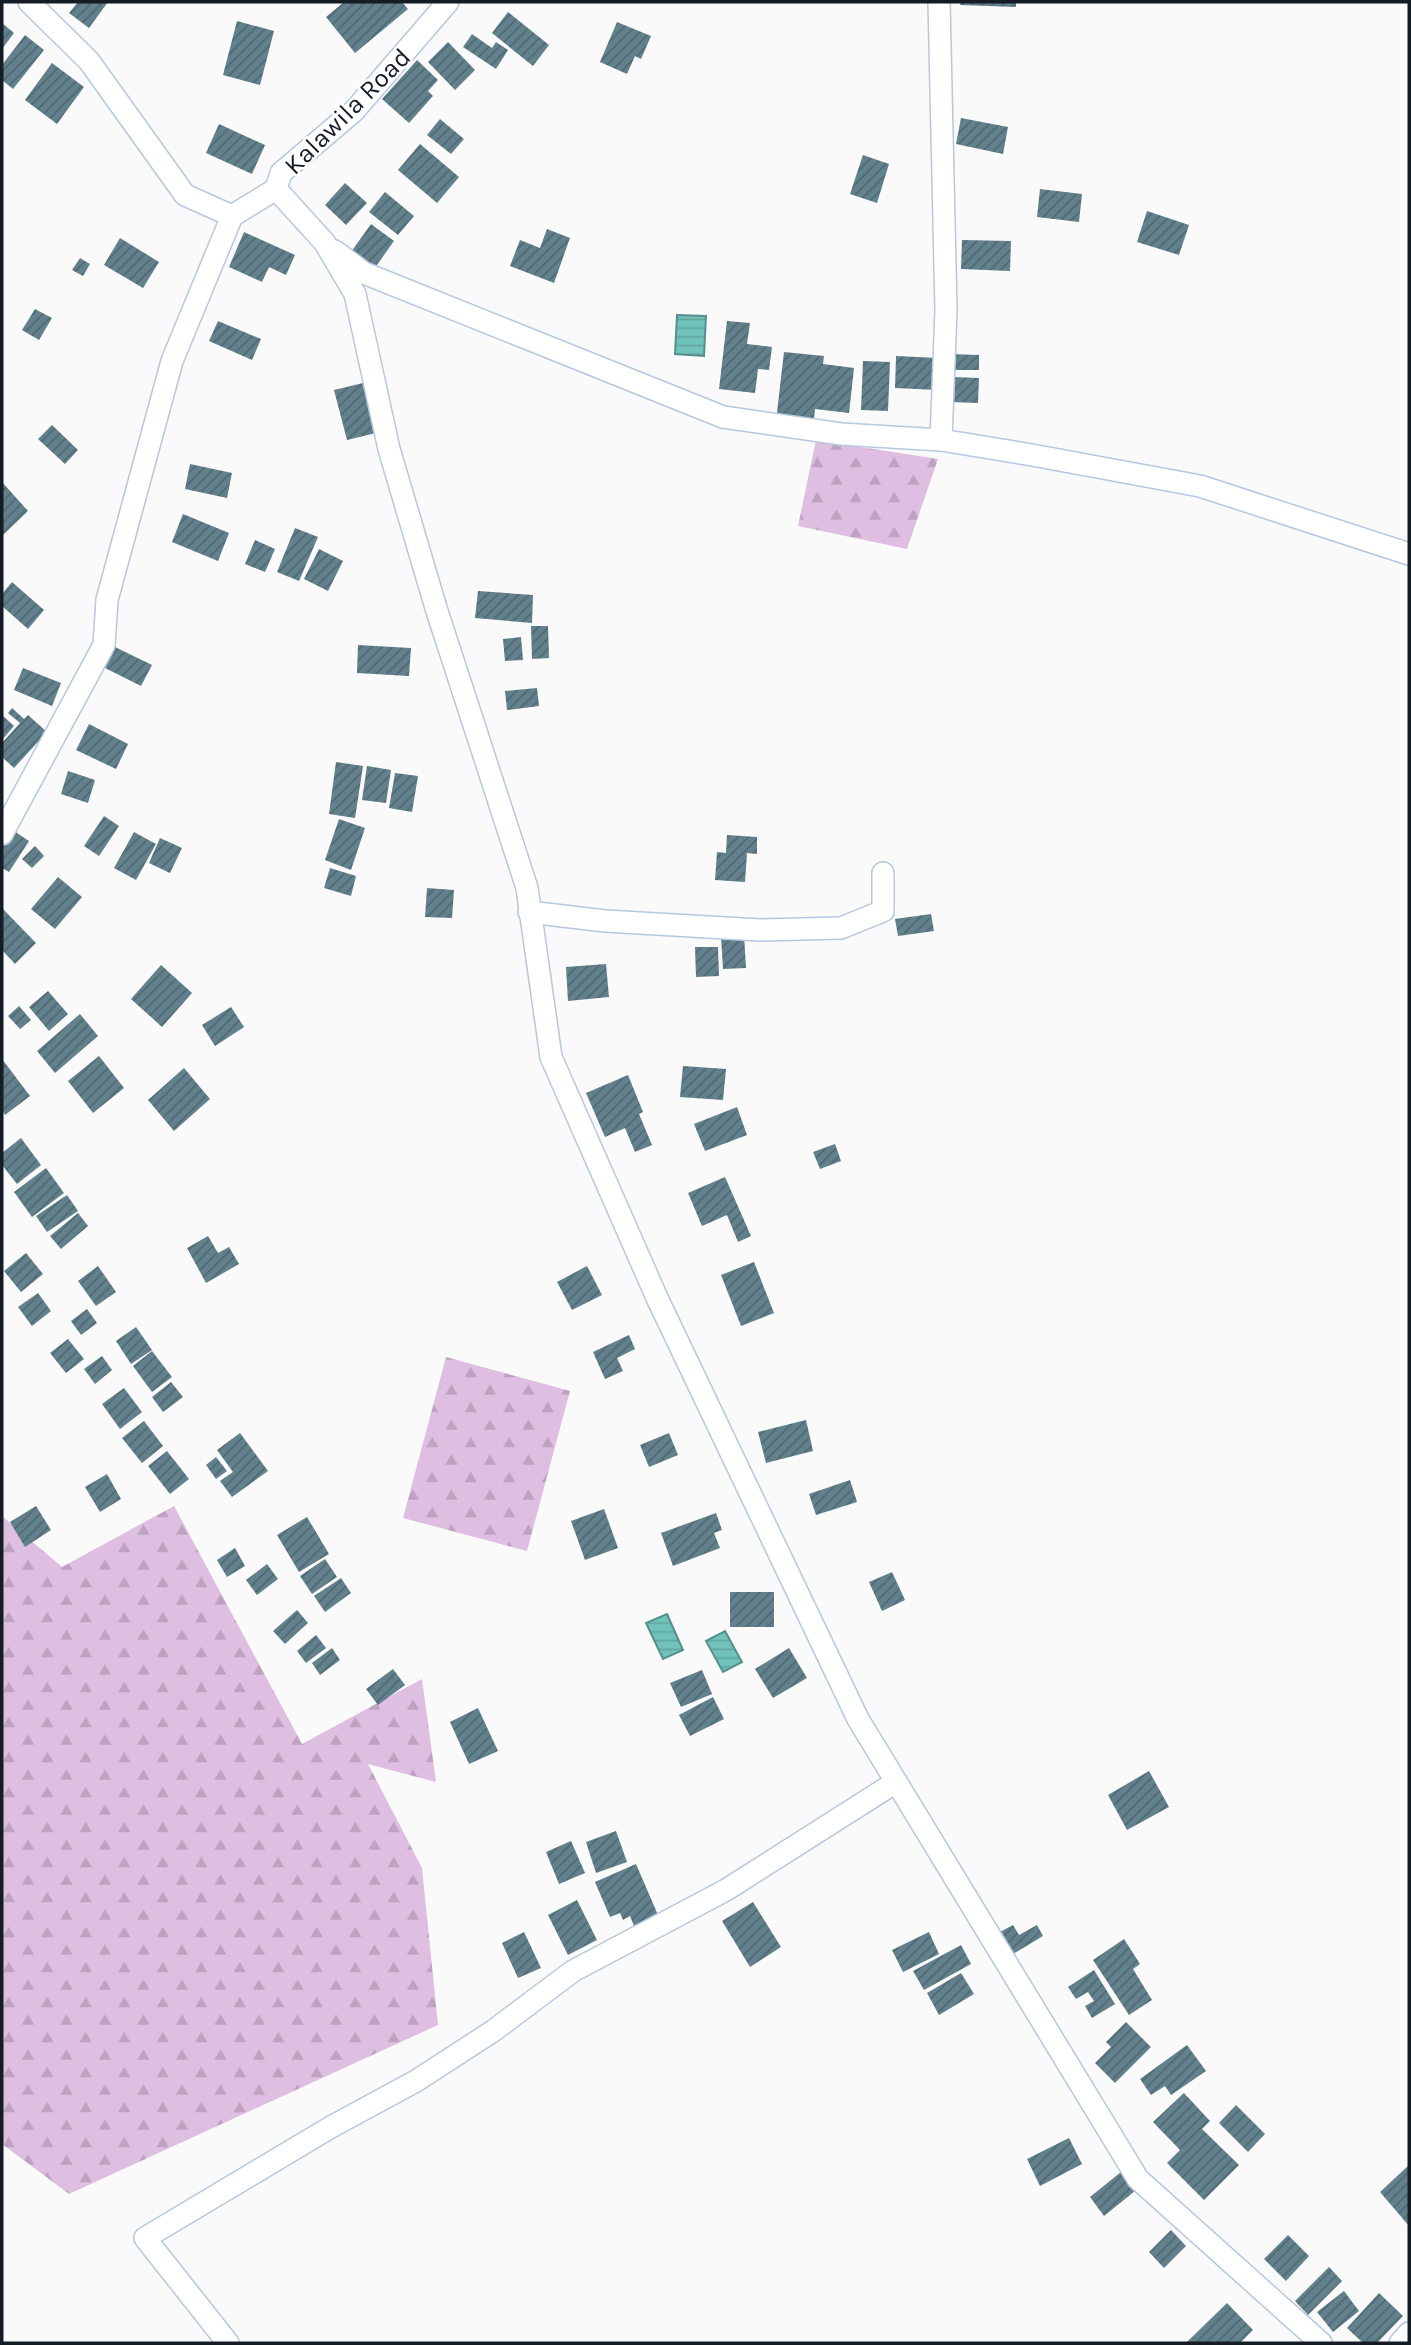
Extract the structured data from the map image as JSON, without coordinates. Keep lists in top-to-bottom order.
{
  "streets": {
    "street": ["Kalawila Road"]
  }
}
